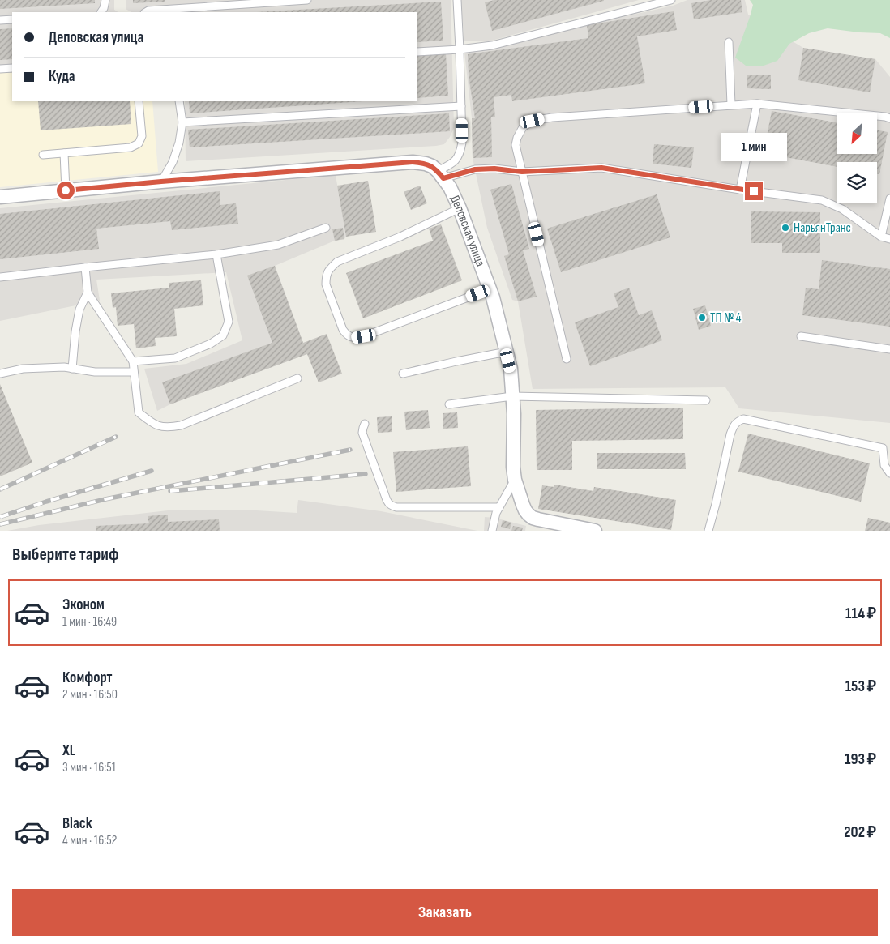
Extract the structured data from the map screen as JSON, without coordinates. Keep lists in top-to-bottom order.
{
  "streets": {
    "street": ["Деповская улица"]
  },
  "places": ["НарьянТранс", "ТП № 4"],
  "north": "bottom left",
  "page": {
    "banner": ["Деповская улица", "Куда"],
    "bubble": "1 мин",
    "heading": "Выберите тариф",
    "list": [
      {
        "name": "Эконом",
        "note": "1 мин · 16:49",
        "value": "114 ₽"
      },
      {
        "name": "Комфорт",
        "note": "2 мин · 16:50",
        "value": "153 ₽"
      },
      {
        "name": "XL",
        "note": "3 мин · 16:51",
        "value": "193 ₽"
      },
      {
        "name": "Black",
        "note": "4 мин · 16:52",
        "value": "202 ₽"
      }
    ],
    "buttons": "Заказать"
  }
}
